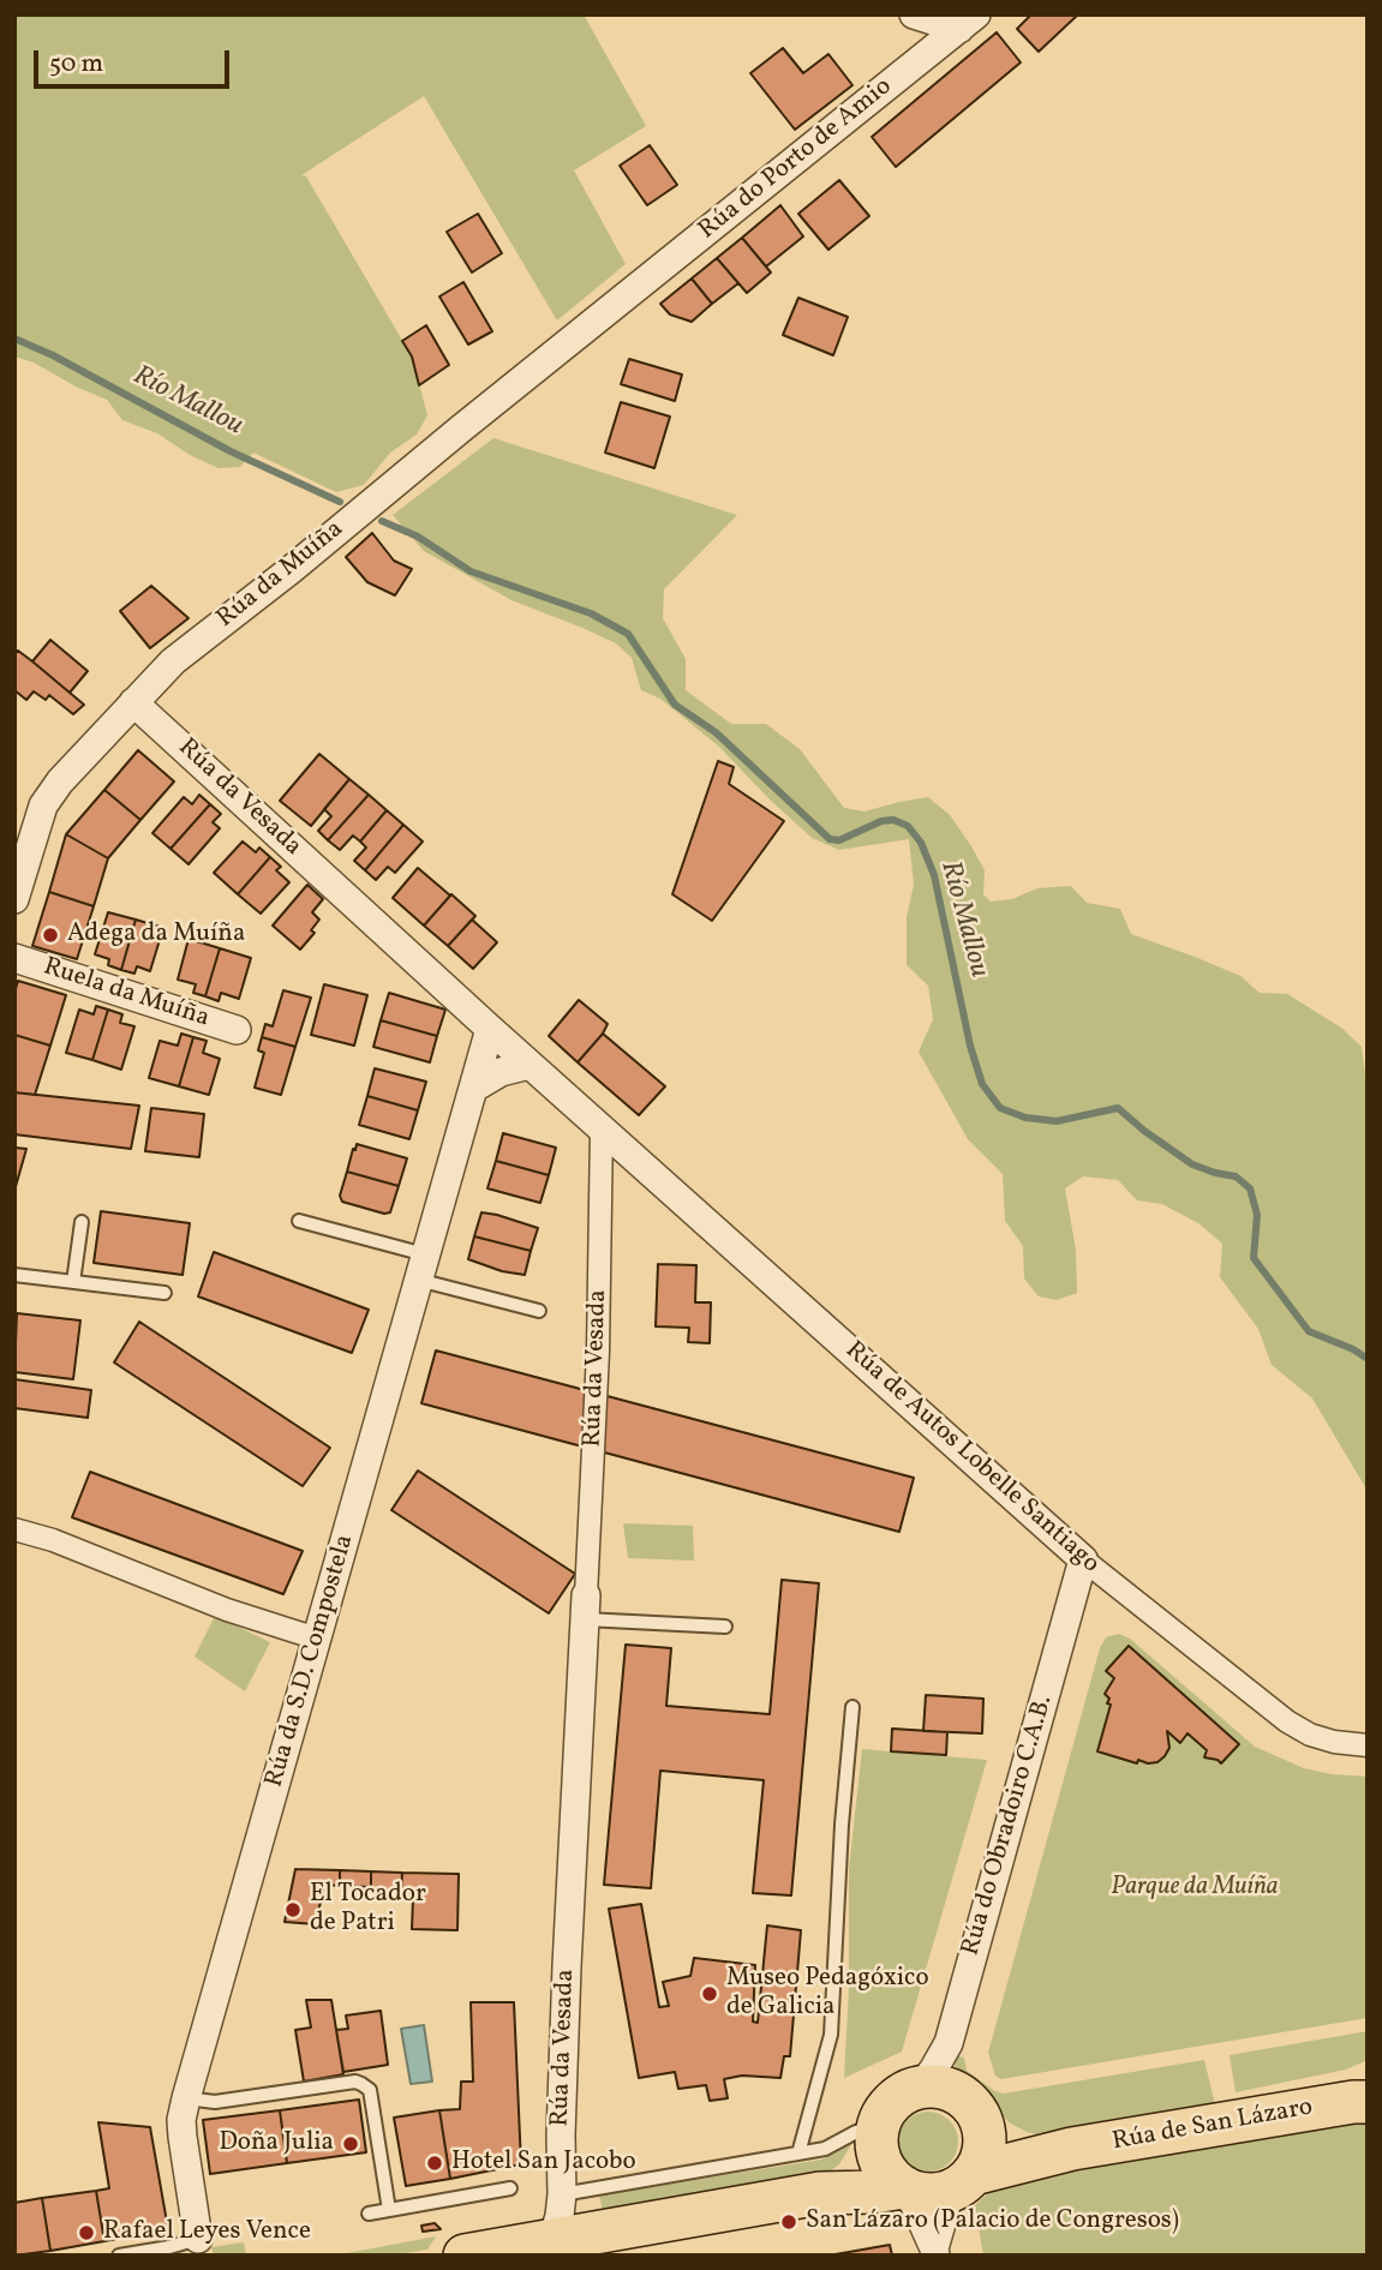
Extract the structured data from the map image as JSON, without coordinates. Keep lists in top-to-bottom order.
{
  "streets": {
    "main road": ["Rúa de San Lázaro"],
    "street": [
      "Rúa do Porto de Amio",
      "Rúa da Muíña",
      "Rúa da Vesada",
      "Ruela da Muíña",
      "Rúa de Autos Lobelle Santiago",
      "Rúa da S.D. Compostela",
      "Rúa do Obradoiro C.A.B."
    ]
  },
  "crossings": [
    ["Rúa do Porto de Amio", "Rúa da Muíña"],
    ["Rúa da Muíña", "Rúa da Vesada"],
    ["Rúa da Vesada", "Rúa de Autos Lobelle Santiago"],
    ["Rúa da Vesada", "Rúa da S.D. Compostela"],
    ["Rúa da Vesada", "Rúa de San Lázaro"],
    ["Rúa de Autos Lobelle Santiago", "Rúa do Obradoiro C.A.B."],
    ["Rúa do Obradoiro C.A.B.", "Rúa de San Lázaro"]
  ],
  "water": ["Río Mallou"],
  "parks": ["Parque da Muíña"],
  "places": [
    "Adega da Muíña",
    "El Tocador de Patri",
    "Museo Pedagóxico de Galicia",
    "Doña Julia",
    "Hotel San Jacobo",
    "San Lázaro (Palacio de Congresos)",
    "Rafael Leyes Vence"
  ],
  "scale_bar": "50 m"
}
